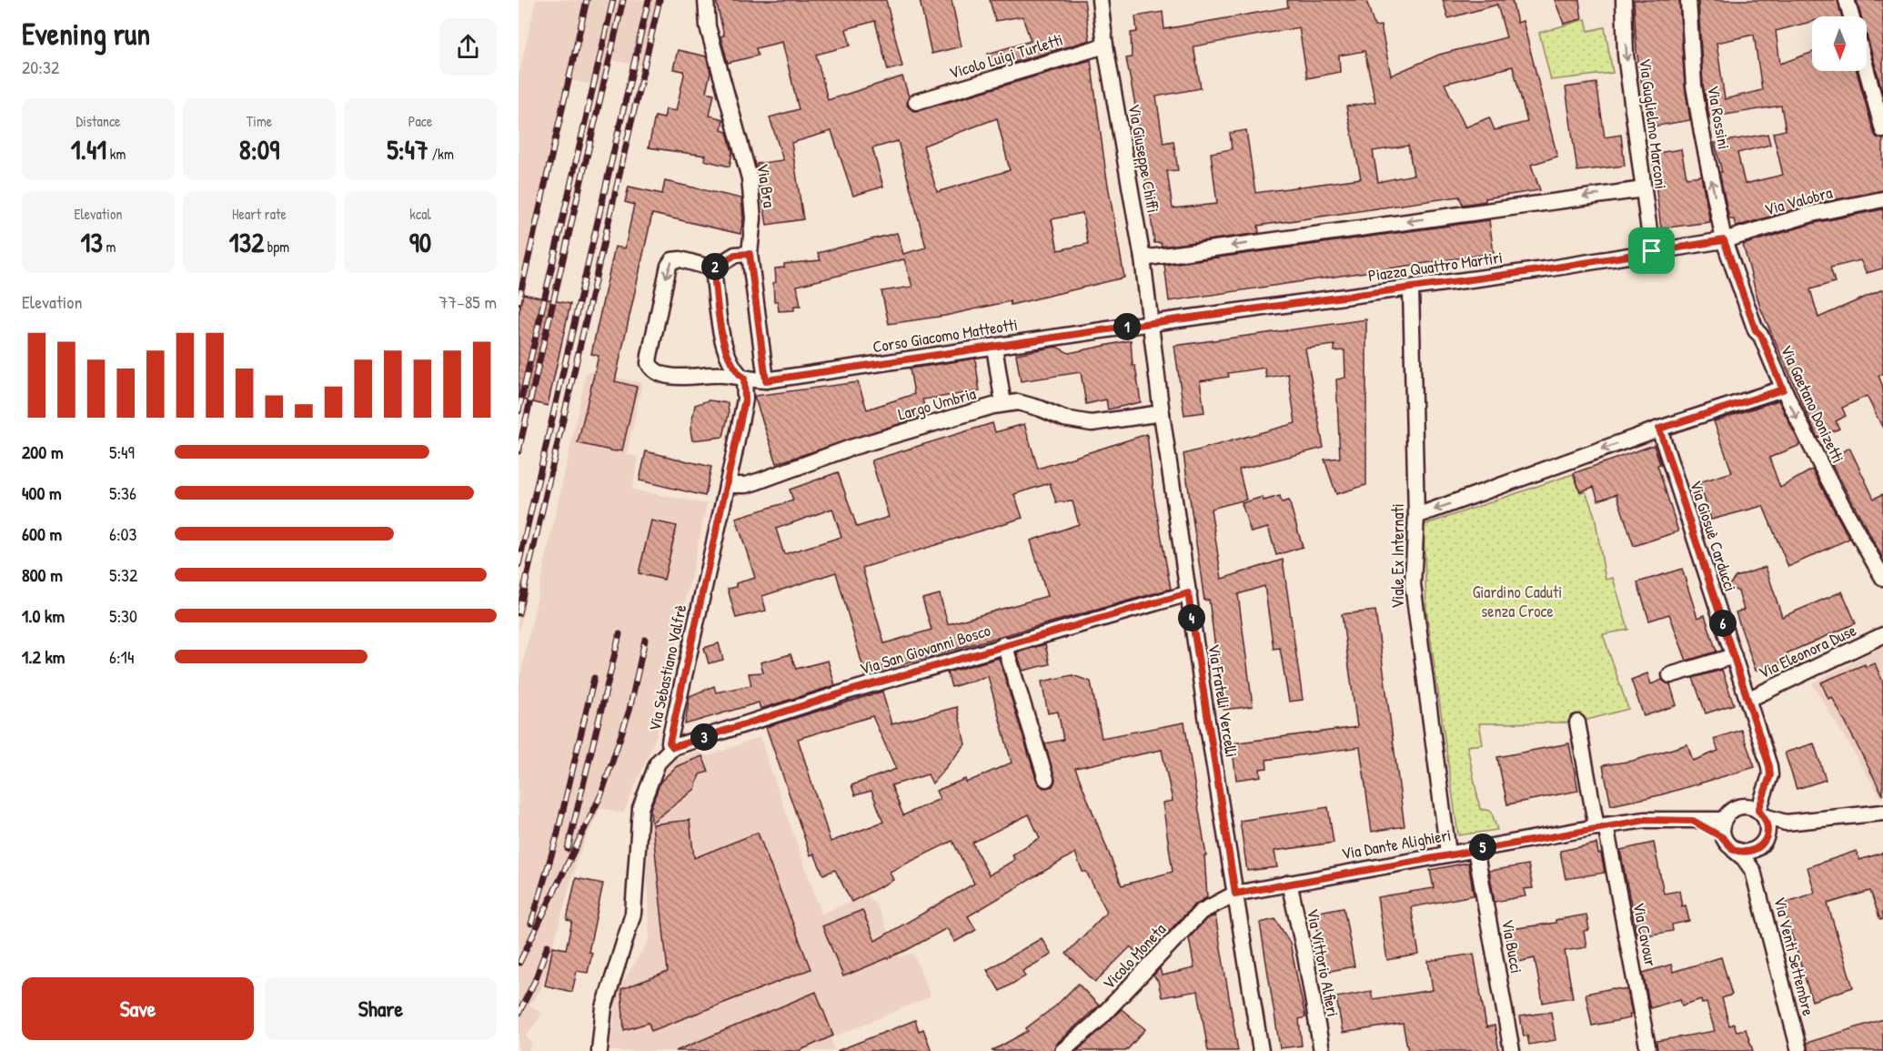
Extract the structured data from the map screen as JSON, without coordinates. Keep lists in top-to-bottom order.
{
  "streets": {
    "street": [
      "Vicolo Luigi Turletti",
      "Via Rossini",
      "Via Guglielmo Marconi",
      "Via Giuseppe Chiffi",
      "Via Bra",
      "Via Valobra",
      "Piazza Quattro Martiri",
      "Corso Giacomo Matteotti",
      "Largo Umbria",
      "Via Gaetano Donizetti",
      "Via Giosuè Carducci",
      "Viale Ex Internati",
      "Via San Giovanni Bosco",
      "Via Eleonora Duse",
      "Via Sebastiano Valfrè",
      "Via Fratelli Vercelli",
      "Via Dante Alighieri",
      "Via Cavour",
      "Via Bucci",
      "Vicolo Moneta",
      "Via Venti Settembre",
      "Via Vittorio Alfieri"
    ]
  },
  "crossings": [
    ["Vicolo Luigi Turletti", "Via Giuseppe Chiffi"],
    ["Via Rossini", "Via Valobra"],
    ["Via Rossini", "Piazza Quattro Martiri"],
    ["Via Rossini", "Via Gaetano Donizetti"],
    ["Via Guglielmo Marconi", "Piazza Quattro Martiri"],
    ["Via Giuseppe Chiffi", "Piazza Quattro Martiri"],
    ["Via Giuseppe Chiffi", "Corso Giacomo Matteotti"],
    ["Via Giuseppe Chiffi", "Via Fratelli Vercelli"],
    ["Via Bra", "Corso Giacomo Matteotti"],
    ["Via Valobra", "Piazza Quattro Martiri"],
    ["Via Valobra", "Via Gaetano Donizetti"],
    ["Piazza Quattro Martiri", "Corso Giacomo Matteotti"],
    ["Piazza Quattro Martiri", "Via Gaetano Donizetti"],
    ["Piazza Quattro Martiri", "Viale Ex Internati"],
    ["Piazza Quattro Martiri", "Via Fratelli Vercelli"],
    ["Corso Giacomo Matteotti", "Via Sebastiano Valfrè"],
    ["Corso Giacomo Matteotti", "Via Fratelli Vercelli"],
    ["Largo Umbria", "Via Sebastiano Valfrè"],
    ["Largo Umbria", "Via Fratelli Vercelli"],
    ["Via Giosuè Carducci", "Via Eleonora Duse"],
    ["Via Giosuè Carducci", "Via Dante Alighieri"],
    ["Via Giosuè Carducci", "Via Venti Settembre"],
    ["Viale Ex Internati", "Via Dante Alighieri"],
    ["Via San Giovanni Bosco", "Via Sebastiano Valfrè"],
    ["Via San Giovanni Bosco", "Via Fratelli Vercelli"],
    ["Via Fratelli Vercelli", "Via Dante Alighieri"],
    ["Via Fratelli Vercelli", "Vicolo Moneta"],
    ["Via Dante Alighieri", "Via Cavour"],
    ["Via Dante Alighieri", "Via Bucci"],
    ["Via Dante Alighieri", "Vicolo Moneta"],
    ["Via Dante Alighieri", "Via Venti Settembre"],
    ["Via Dante Alighieri", "Via Vittorio Alfieri"]
  ],
  "one_way": ["Via Rossini", "Via Guglielmo Marconi", "Via Gaetano Donizetti"],
  "parks": ["Giardino Caduti senza Croce"],
  "north": "bottom",
  "page": {
    "heading": ["Evening run", "20:32"],
    "stats": [
      ["Distance", "1.41 km"],
      ["Time", "8:09"],
      ["Pace", "5:47 /km"],
      ["Elevation", "13 m"],
      ["Heart rate", "132 bpm"],
      ["kcal", "90"]
    ],
    "pins": [
      "2",
      "1",
      "4",
      "6",
      "3",
      "5"
    ],
    "chart": ["Elevation", "77–85 m"],
    "list": [
      {
        "name": "200 m",
        "note": "5:49"
      },
      {
        "name": "400 m",
        "note": "5:36"
      },
      {
        "name": "600 m",
        "note": "6:03"
      },
      {
        "name": "800 m",
        "note": "5:32"
      },
      {
        "name": "1.0 km",
        "note": "5:30"
      },
      {
        "name": "1.2 km",
        "note": "6:14"
      }
    ],
    "buttons": ["Save", "Share"]
  }
}
